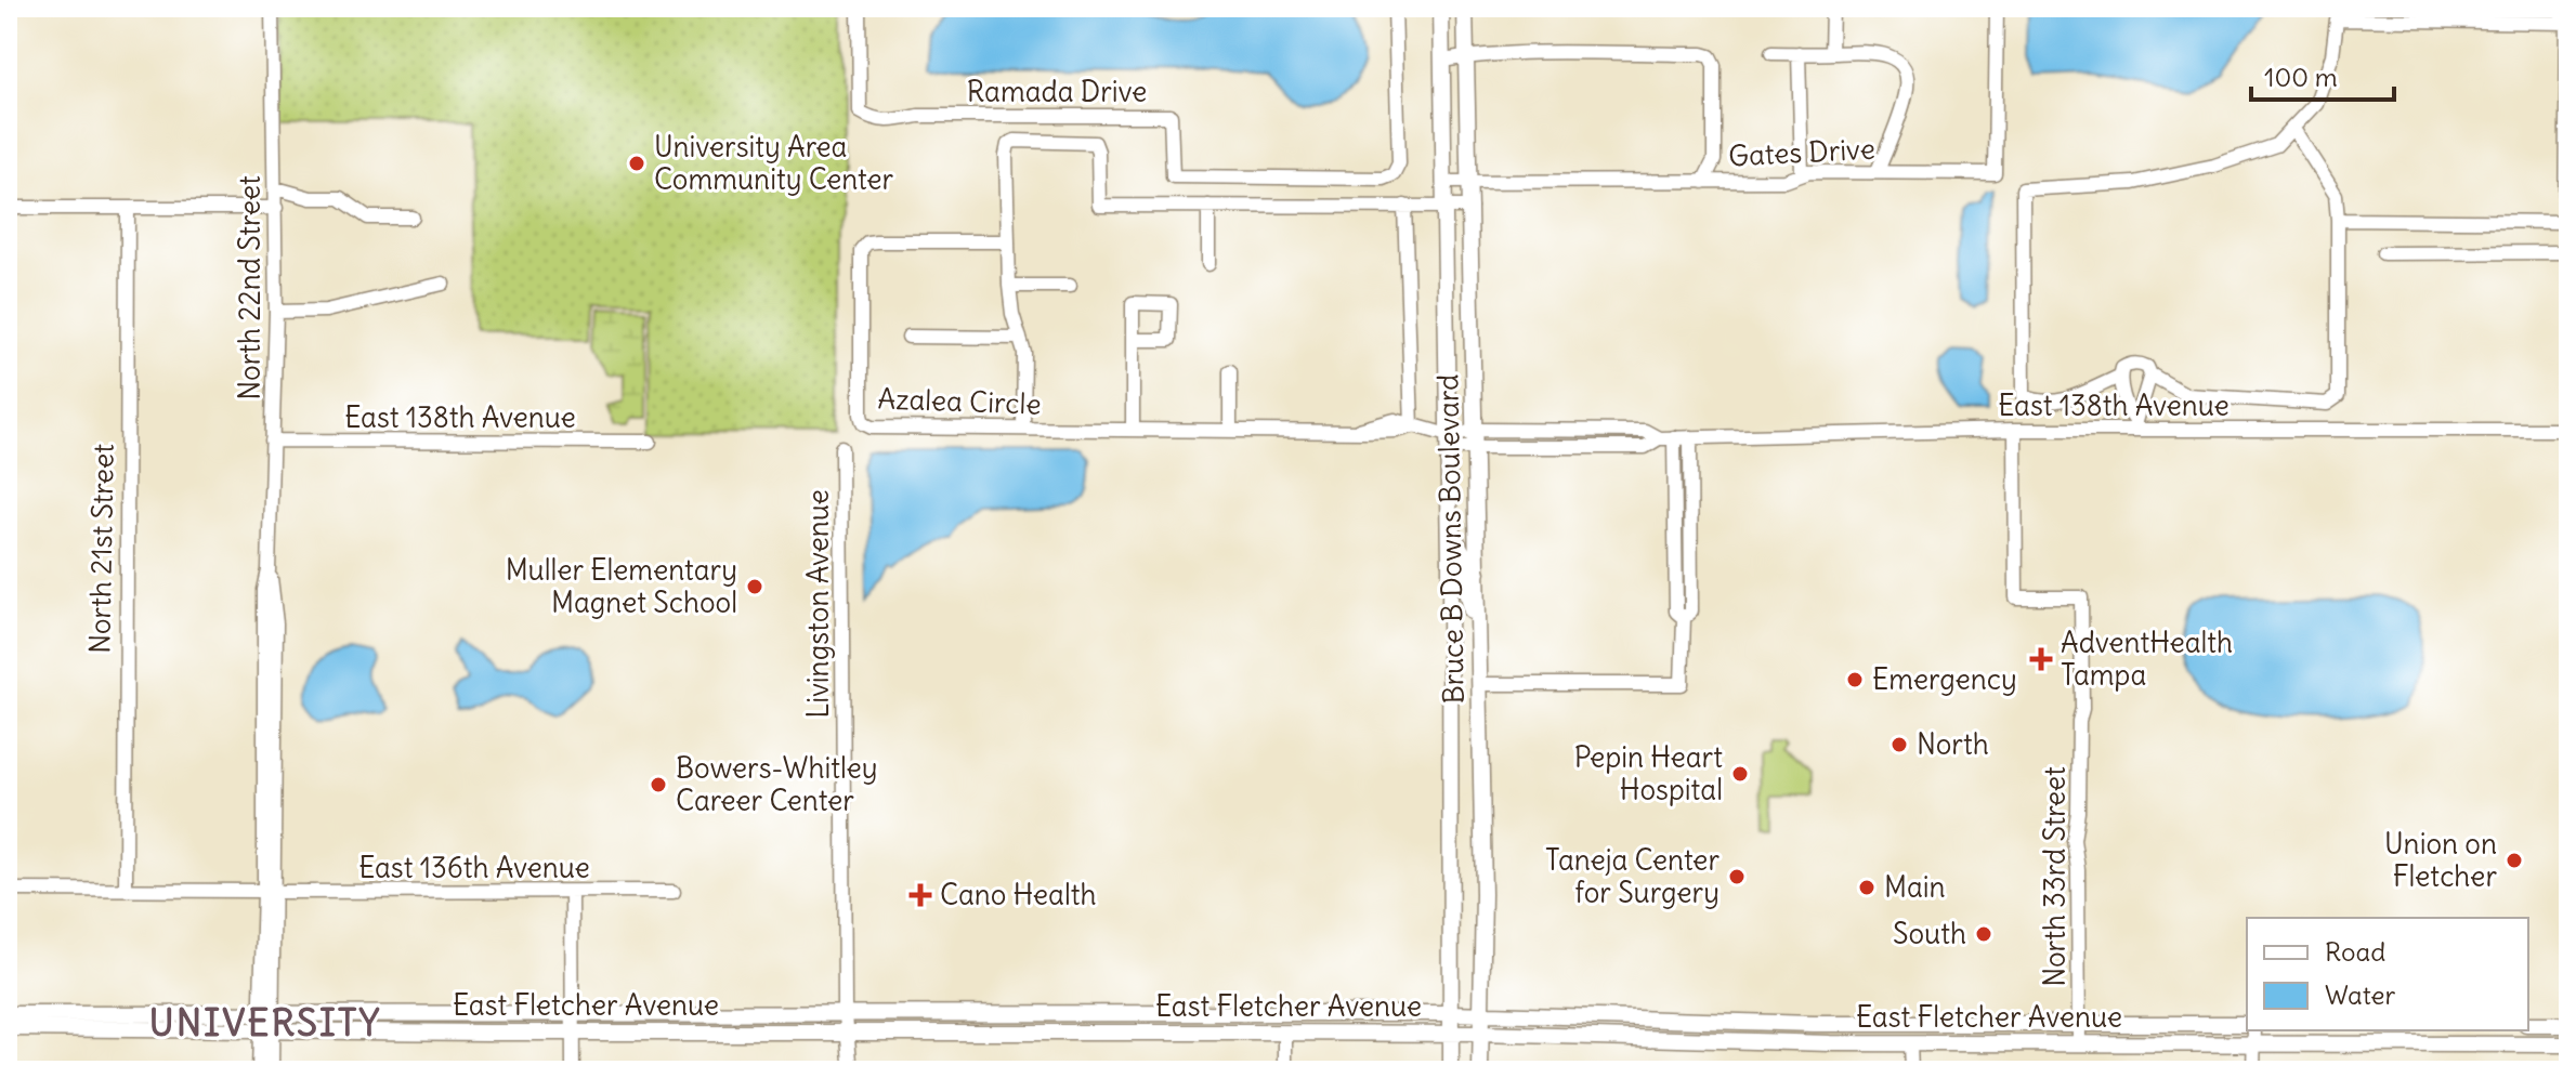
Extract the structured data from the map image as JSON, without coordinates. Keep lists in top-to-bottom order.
{
  "streets": {
    "main road": ["Bruce B Downs Boulevard", "East Fletcher Avenue"],
    "street": [
      "Ramada Drive",
      "Gates Drive",
      "North 22nd Street",
      "Azalea Circle",
      "East 138th Avenue",
      "North 21st Street",
      "Livingston Avenue",
      "East 136th Avenue",
      "North 33rd Street"
    ]
  },
  "crossings": [
    ["Gates Drive", "Bruce B Downs Boulevard"],
    ["North 22nd Street", "East 138th Avenue"],
    ["North 22nd Street", "East 136th Avenue"],
    ["North 22nd Street", "East Fletcher Avenue"],
    ["Azalea Circle", "East 138th Avenue"],
    ["Azalea Circle", "Bruce B Downs Boulevard"],
    ["East 138th Avenue", "Bruce B Downs Boulevard"],
    ["East 138th Avenue", "North 33rd Street"],
    ["Bruce B Downs Boulevard", "East Fletcher Avenue"],
    ["North 21st Street", "East 136th Avenue"],
    ["Livingston Avenue", "East Fletcher Avenue"],
    ["North 33rd Street", "East Fletcher Avenue"]
  ],
  "districts": ["UNIVERSITY"],
  "places": {
    "other": [
      "University Area Community Center",
      "Muller Elementary Magnet School",
      "Emergency",
      "North",
      "Pepin Heart Hospital",
      "Bowers-Whitley Career Center",
      "Union on Fletcher",
      "Taneja Center for Surgery",
      "Main",
      "South"
    ],
    "health": ["AdventHealth Tampa", "Cano Health"]
  },
  "legend": ["Road", "Water"],
  "scale_bar": "100 m"
}
